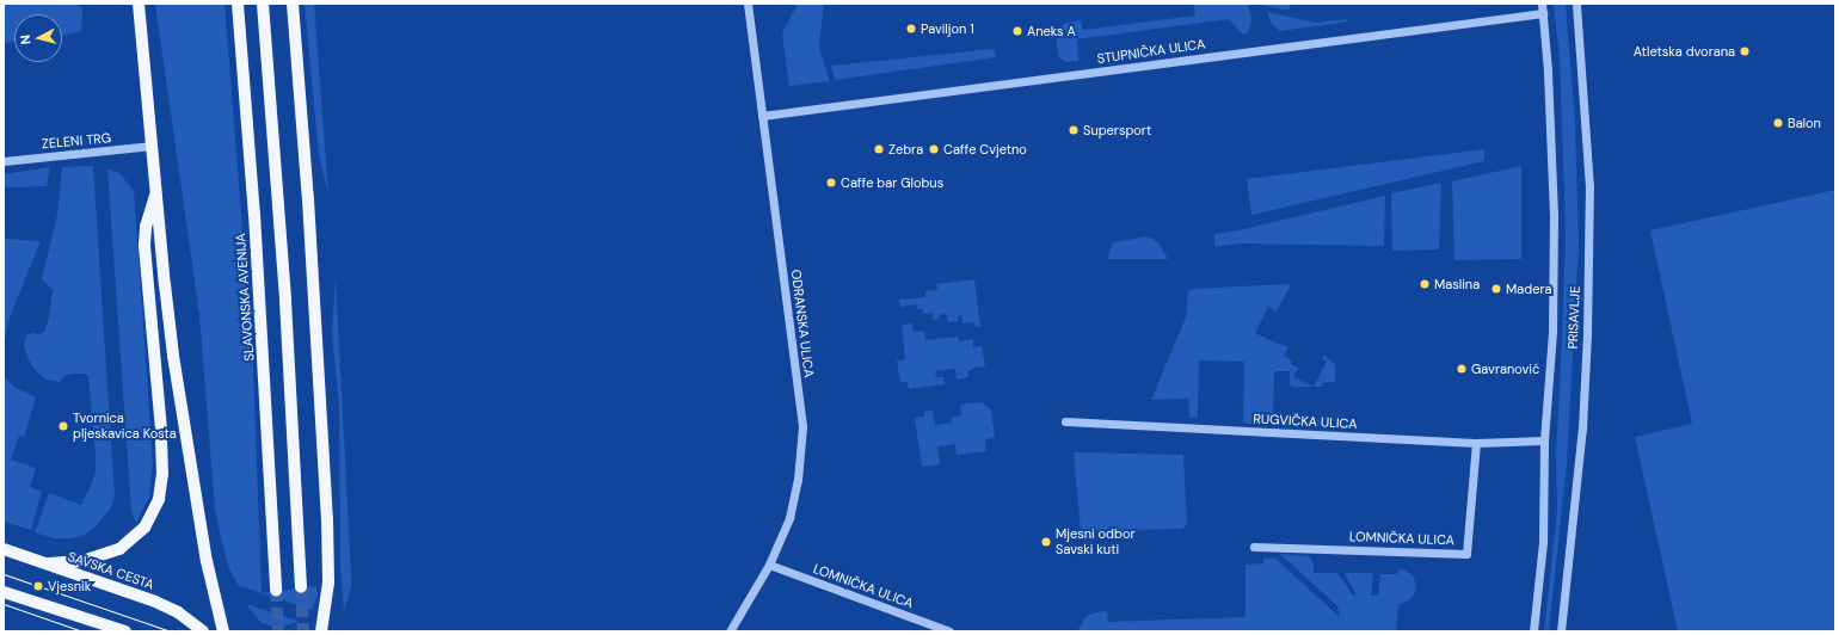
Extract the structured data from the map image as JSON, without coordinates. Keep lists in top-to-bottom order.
{
  "streets": {
    "main road": ["SLAVONSKA AVENIJA", "SAVSKA CESTA"],
    "street": [
      "STUPNIČKA ULICA",
      "ZELENI TRG",
      "PRISAVLJE",
      "ODRANSKA ULICA",
      "RUGVIČKA ULICA",
      "LOMNIČKA ULICA"
    ]
  },
  "crossings": [
    ["STUPNIČKA ULICA", "PRISAVLJE"],
    ["STUPNIČKA ULICA", "ODRANSKA ULICA"],
    ["PRISAVLJE", "RUGVIČKA ULICA"],
    ["ODRANSKA ULICA", "LOMNIČKA ULICA"],
    ["RUGVIČKA ULICA", "LOMNIČKA ULICA"]
  ],
  "places": [
    "Paviljon 1",
    "Aneks A",
    "Atletska dvorana",
    "Balon",
    "Supersport",
    "Zebra",
    "Caffe Cvjetno",
    "Caffe bar Globus",
    "Maslina",
    "Madera",
    "Gavranović",
    "Tvornica pljeskavica Kosta",
    "Mjesni odbor Savski kuti",
    "Vjesnik"
  ],
  "north": "left"
}
